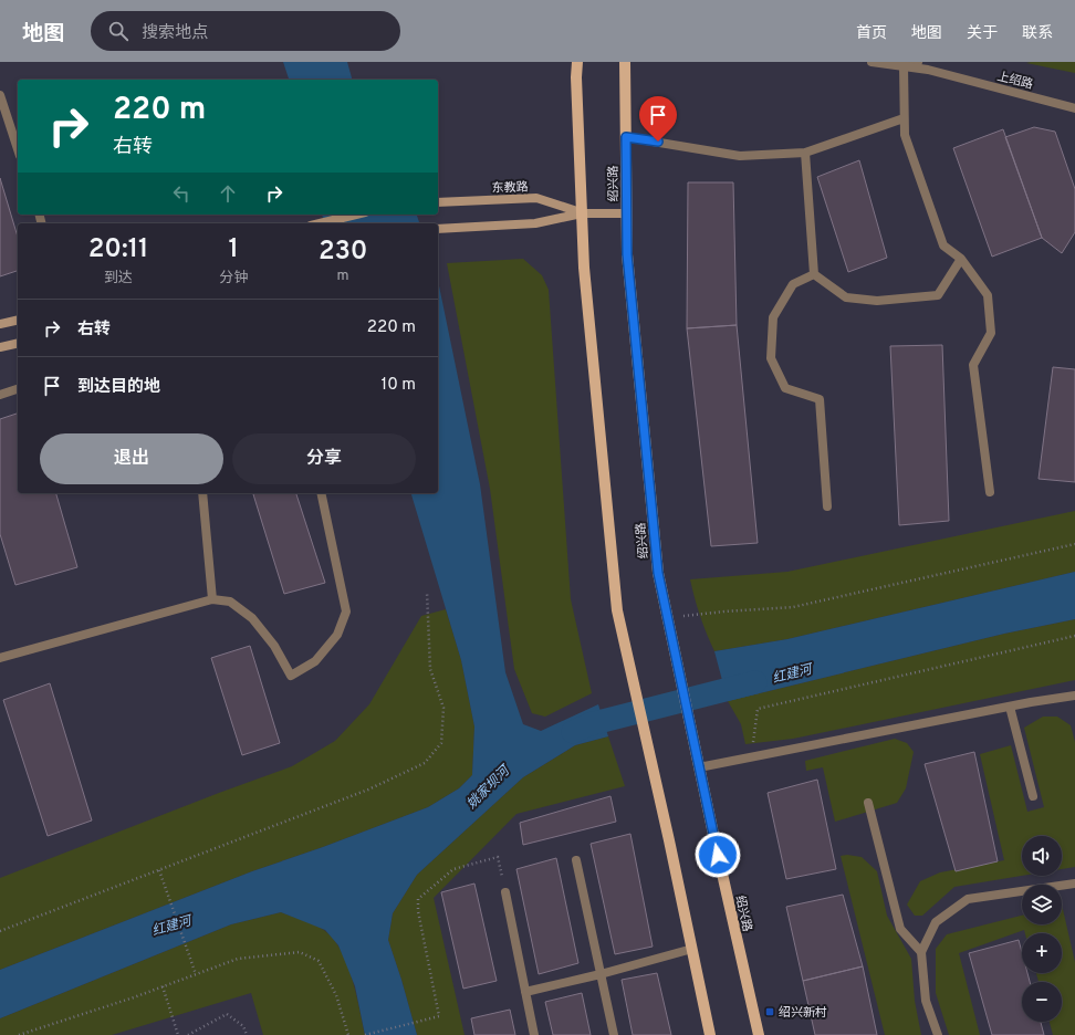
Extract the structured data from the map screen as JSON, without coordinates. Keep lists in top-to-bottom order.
{
  "streets": {
    "main road": ["绍兴路"],
    "street": ["上绍路", "东教路"]
  },
  "crossings": [
    ["绍兴路", "东教路"]
  ],
  "water": ["红建河", "姚家坝河"],
  "places": {
    "transit": ["绍兴新村"]
  },
  "page": {
    "header": "地图",
    "search": "搜索地点",
    "nav": [
      "首页",
      "地图",
      "关于",
      "联系"
    ],
    "turn": ["220 m", "右转"],
    "eta": [
      "20:11",
      "到达",
      "1",
      "分钟",
      "230",
      "m"
    ],
    "list": [
      {
        "name": "右转",
        "value": "220 m"
      },
      {
        "name": "到达目的地",
        "value": "10 m"
      }
    ],
    "buttons": ["退出", "分享"],
    "map_buttons": ["+", "−"]
  }
}
